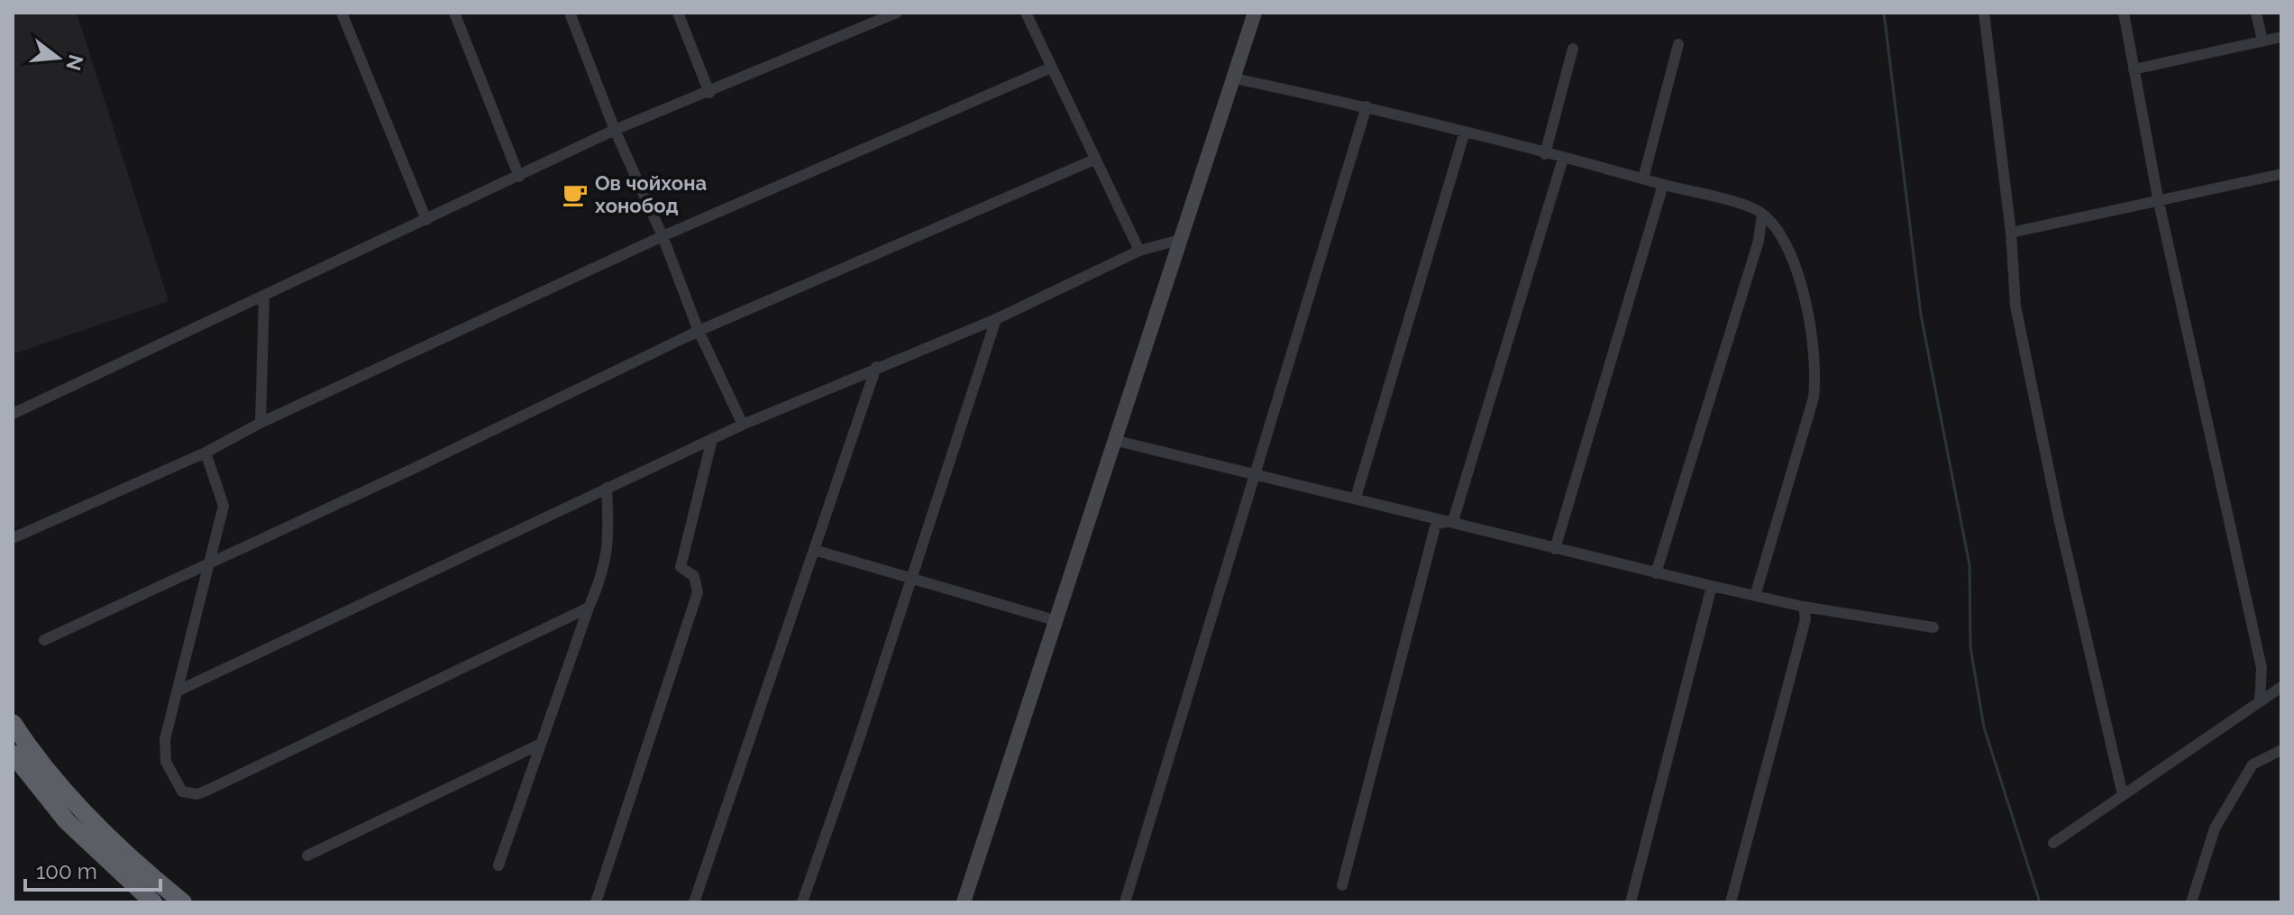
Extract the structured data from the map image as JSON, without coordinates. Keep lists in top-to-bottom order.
{
  "places": {
    "cafe": ["Ов чойхона хонобод"]
  },
  "scale_bar": "100 m",
  "north": "right"
}
